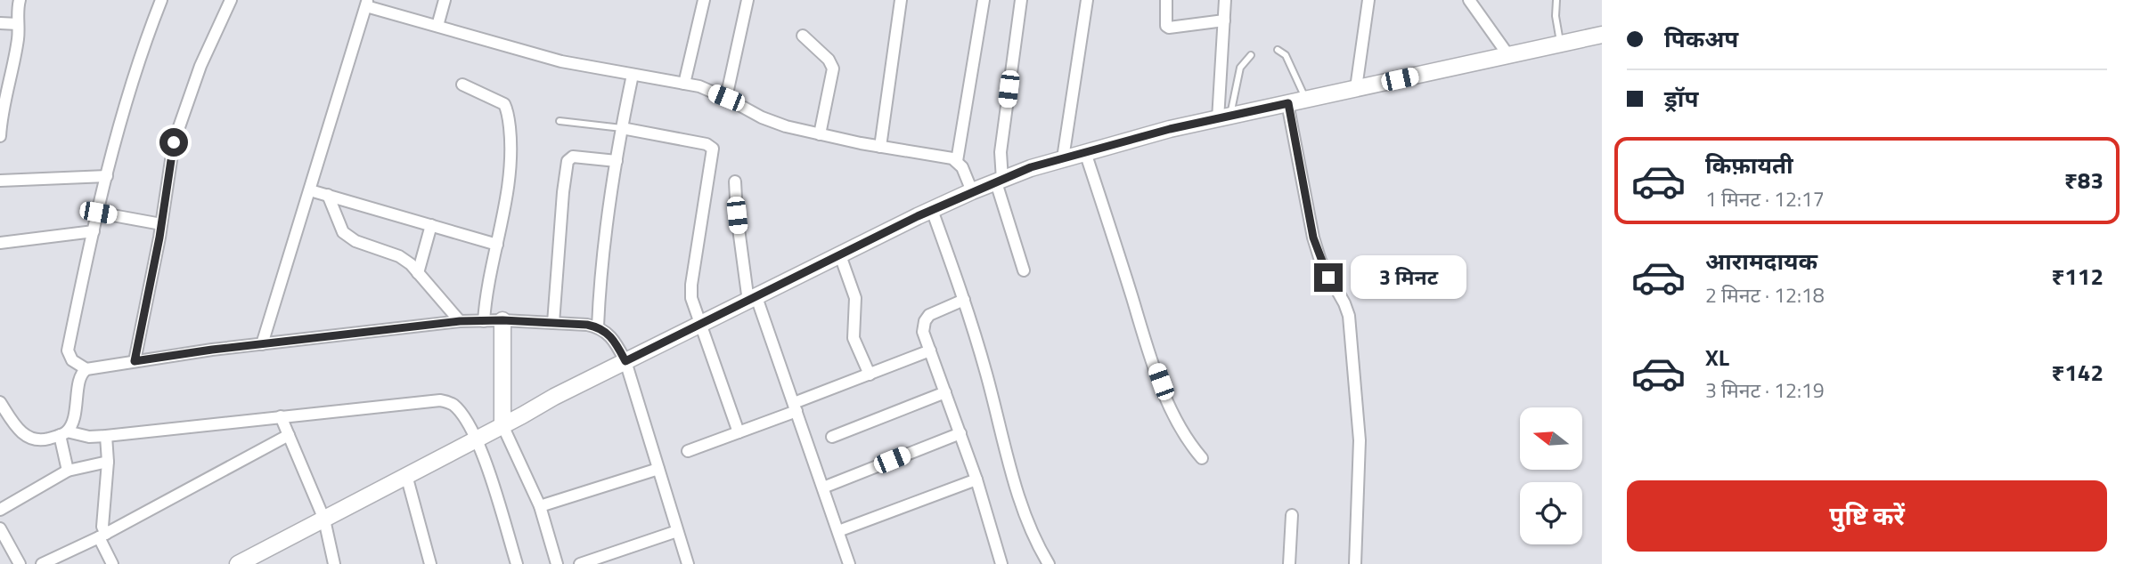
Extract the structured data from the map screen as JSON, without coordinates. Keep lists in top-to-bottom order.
{
  "north": "left",
  "page": {
    "banner": ["पिकअप", "ड्रॉप"],
    "list": [
      {
        "name": "किफ़ायती",
        "note": "1 मिनट · 12:17",
        "value": "₹83"
      },
      {
        "name": "आरामदायक",
        "note": "2 मिनट · 12:18",
        "value": "₹112"
      },
      {
        "name": "XL",
        "note": "3 मिनट · 12:19",
        "value": "₹142"
      }
    ],
    "bubble": "3 मिनट",
    "buttons": "पुष्टि करें"
  }
}
